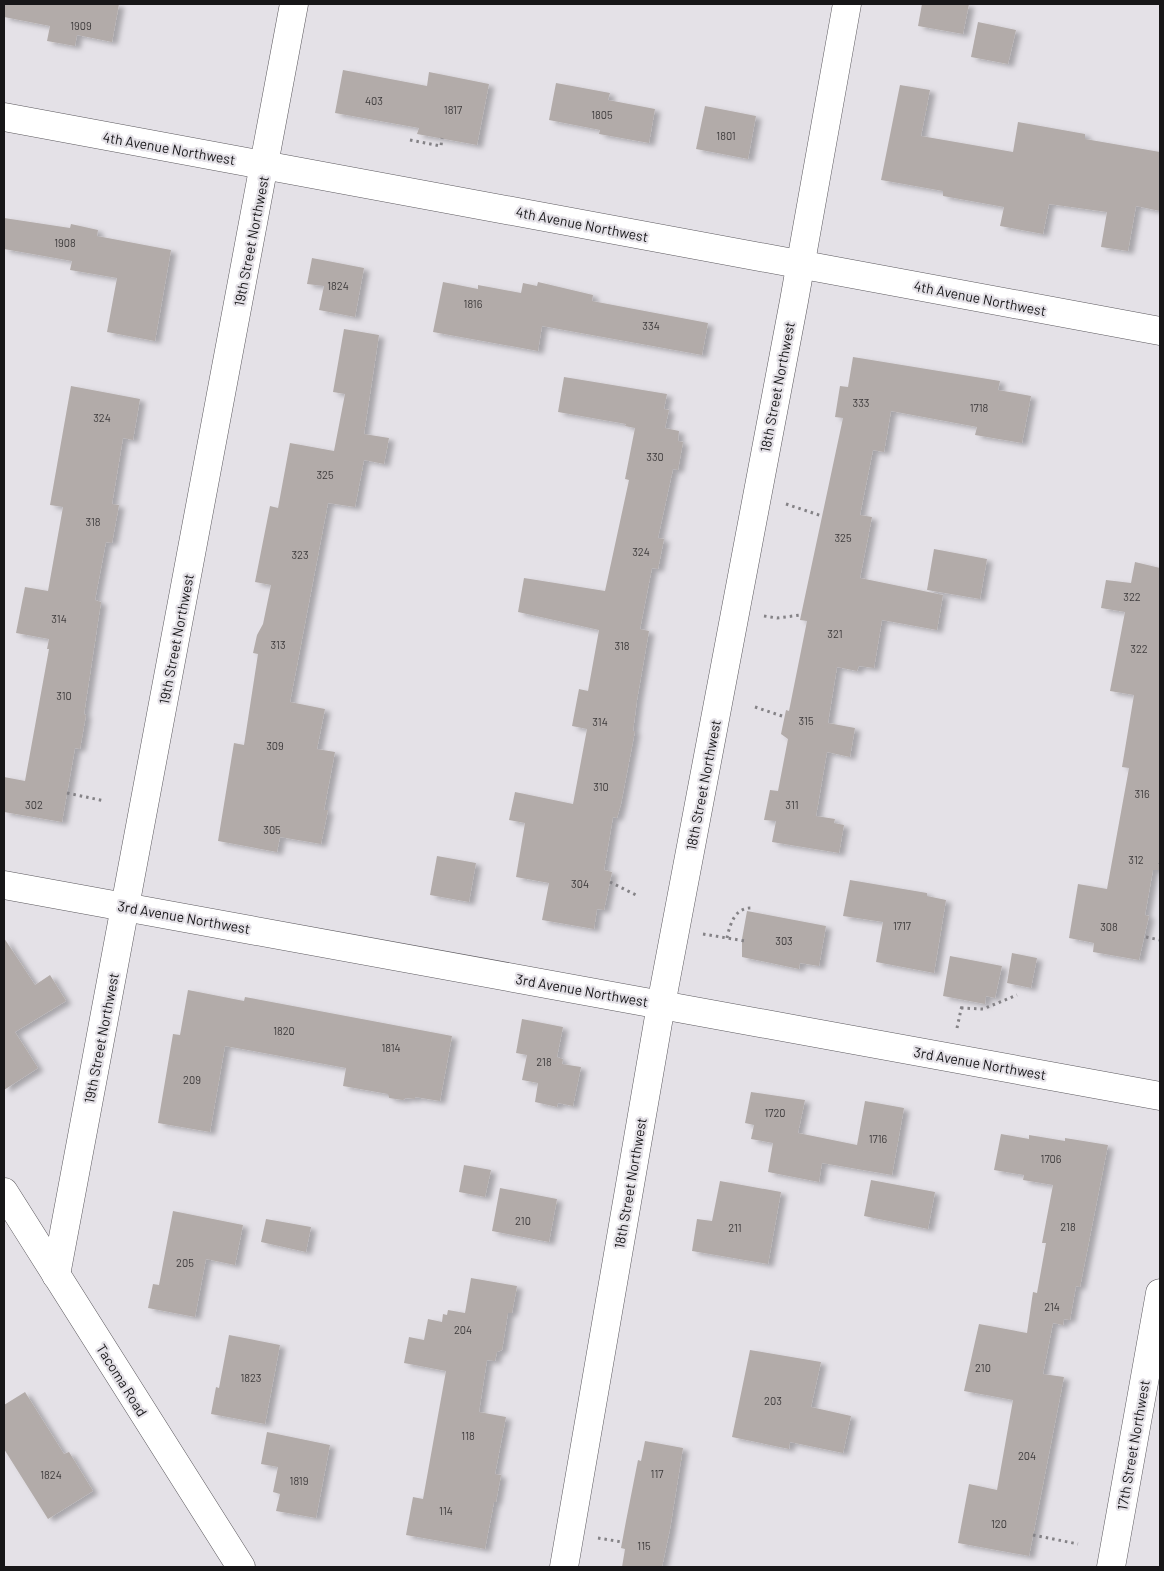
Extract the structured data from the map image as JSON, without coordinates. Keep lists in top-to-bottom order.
{
  "streets": {
    "street": [
      "4th Avenue Northwest",
      "19th Street Northwest",
      "18th Street Northwest",
      "3rd Avenue Northwest",
      "Tacoma Road",
      "17th Street Northwest"
    ]
  },
  "crossings": [
    ["4th Avenue Northwest", "19th Street Northwest"],
    ["4th Avenue Northwest", "18th Street Northwest"],
    ["19th Street Northwest", "3rd Avenue Northwest"],
    ["19th Street Northwest", "Tacoma Road"],
    ["18th Street Northwest", "3rd Avenue Northwest"]
  ],
  "house_numbers": [
    "1909",
    "403",
    "1817",
    "1805",
    "1801",
    "1908",
    "1824",
    "1816",
    "334",
    "333",
    "1718",
    "324",
    "330",
    "325",
    "318",
    "325",
    "324",
    "323",
    "322",
    "314",
    "321",
    "313",
    "318",
    "322",
    "310",
    "315",
    "314",
    "309",
    "310",
    "316",
    "302",
    "311",
    "305",
    "312",
    "304",
    "1717",
    "308",
    "303",
    "1820",
    "1814",
    "218",
    "209",
    "1720",
    "1716",
    "1706",
    "210",
    "218",
    "211",
    "205",
    "214",
    "204",
    "210",
    "1823",
    "203",
    "118",
    "204",
    "117",
    "1824",
    "1819",
    "114",
    "120",
    "115"
  ]
}
